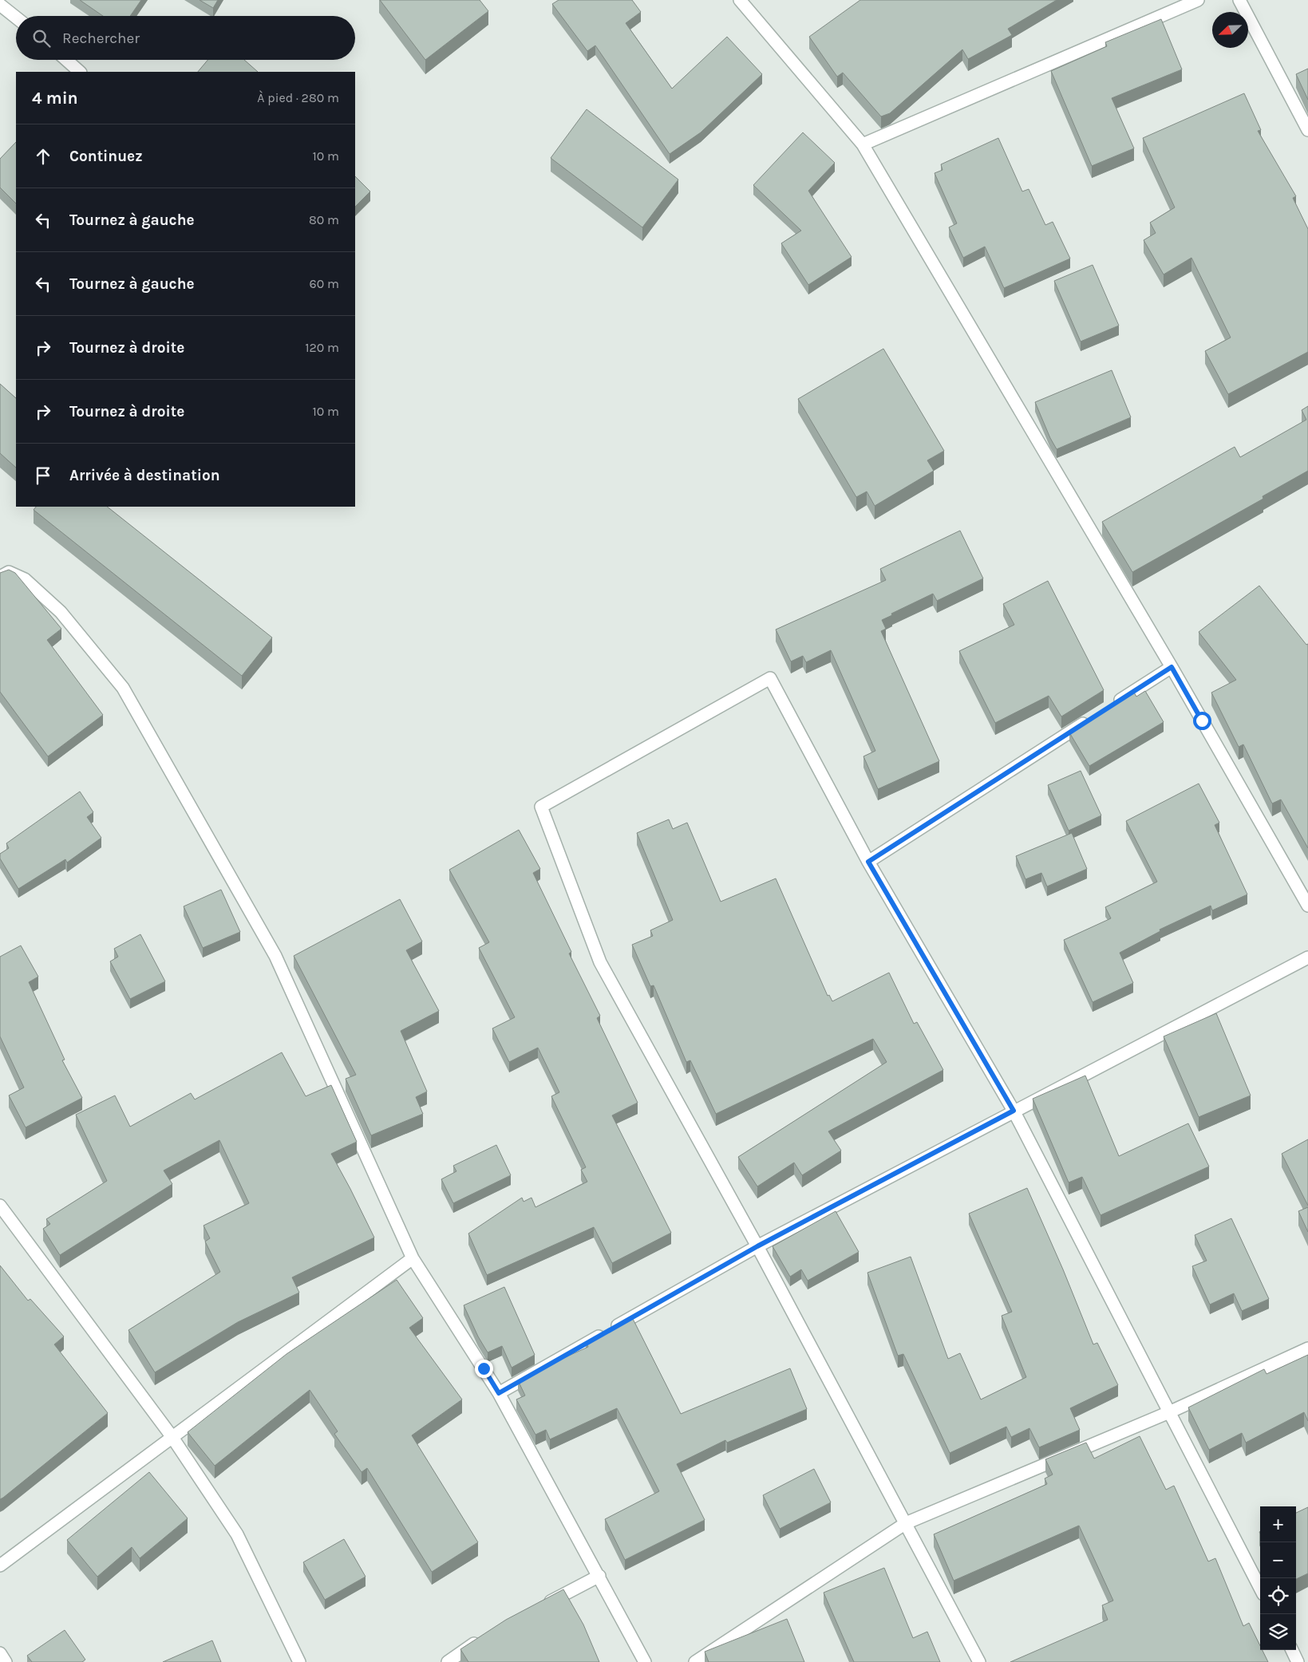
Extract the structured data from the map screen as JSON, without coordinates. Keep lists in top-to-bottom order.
{
  "north": "bottom left",
  "page": {
    "search": "Rechercher",
    "heading": ["4 min", "À pied · 280 m"],
    "list": [
      ["Continuez", "10 m"],
      ["Tournez à gauche", "80 m"],
      ["Tournez à gauche", "60 m"],
      ["Tournez à droite", "120 m"],
      ["Tournez à droite", "10 m"],
      "Arrivée à destination"
    ],
    "map_buttons": ["+", "−"]
  }
}
